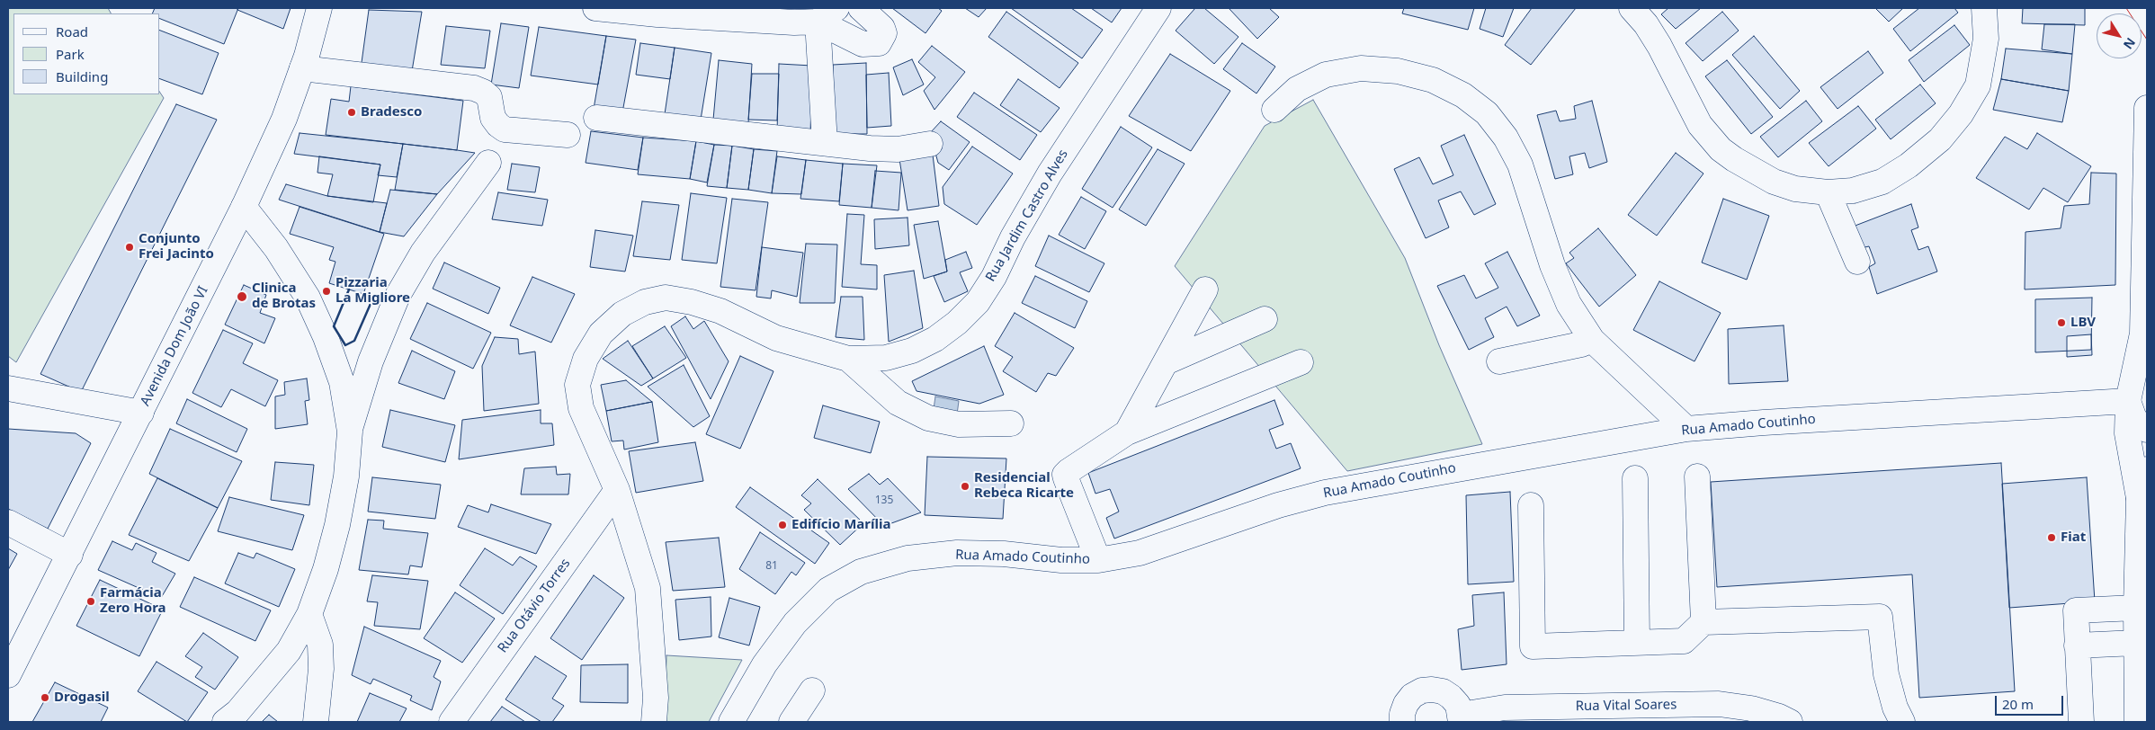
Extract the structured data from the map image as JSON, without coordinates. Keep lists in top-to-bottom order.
{
  "streets": {
    "main road": [
      "Rua Jardim Castro Alves",
      "Avenida Dom João VI",
      "Rua Amado Coutinho",
      "Rua Otávio Torres",
      "Rua Vital Soares"
    ]
  },
  "places": [
    "Bradesco",
    "Conjunto Frei Jacinto",
    "Pizzaria La Migliore",
    "Clinica de Brotas",
    "LBV",
    "Residencial Rebeca Ricarte",
    "Edifício Marília",
    "Fiat",
    "Farmácia Zero Hora",
    "Drogasil"
  ],
  "house_numbers": ["135", "81"],
  "legend": ["Road", "Park", "Building"],
  "scale_bar": "20 m",
  "north": "bottom right"
}
